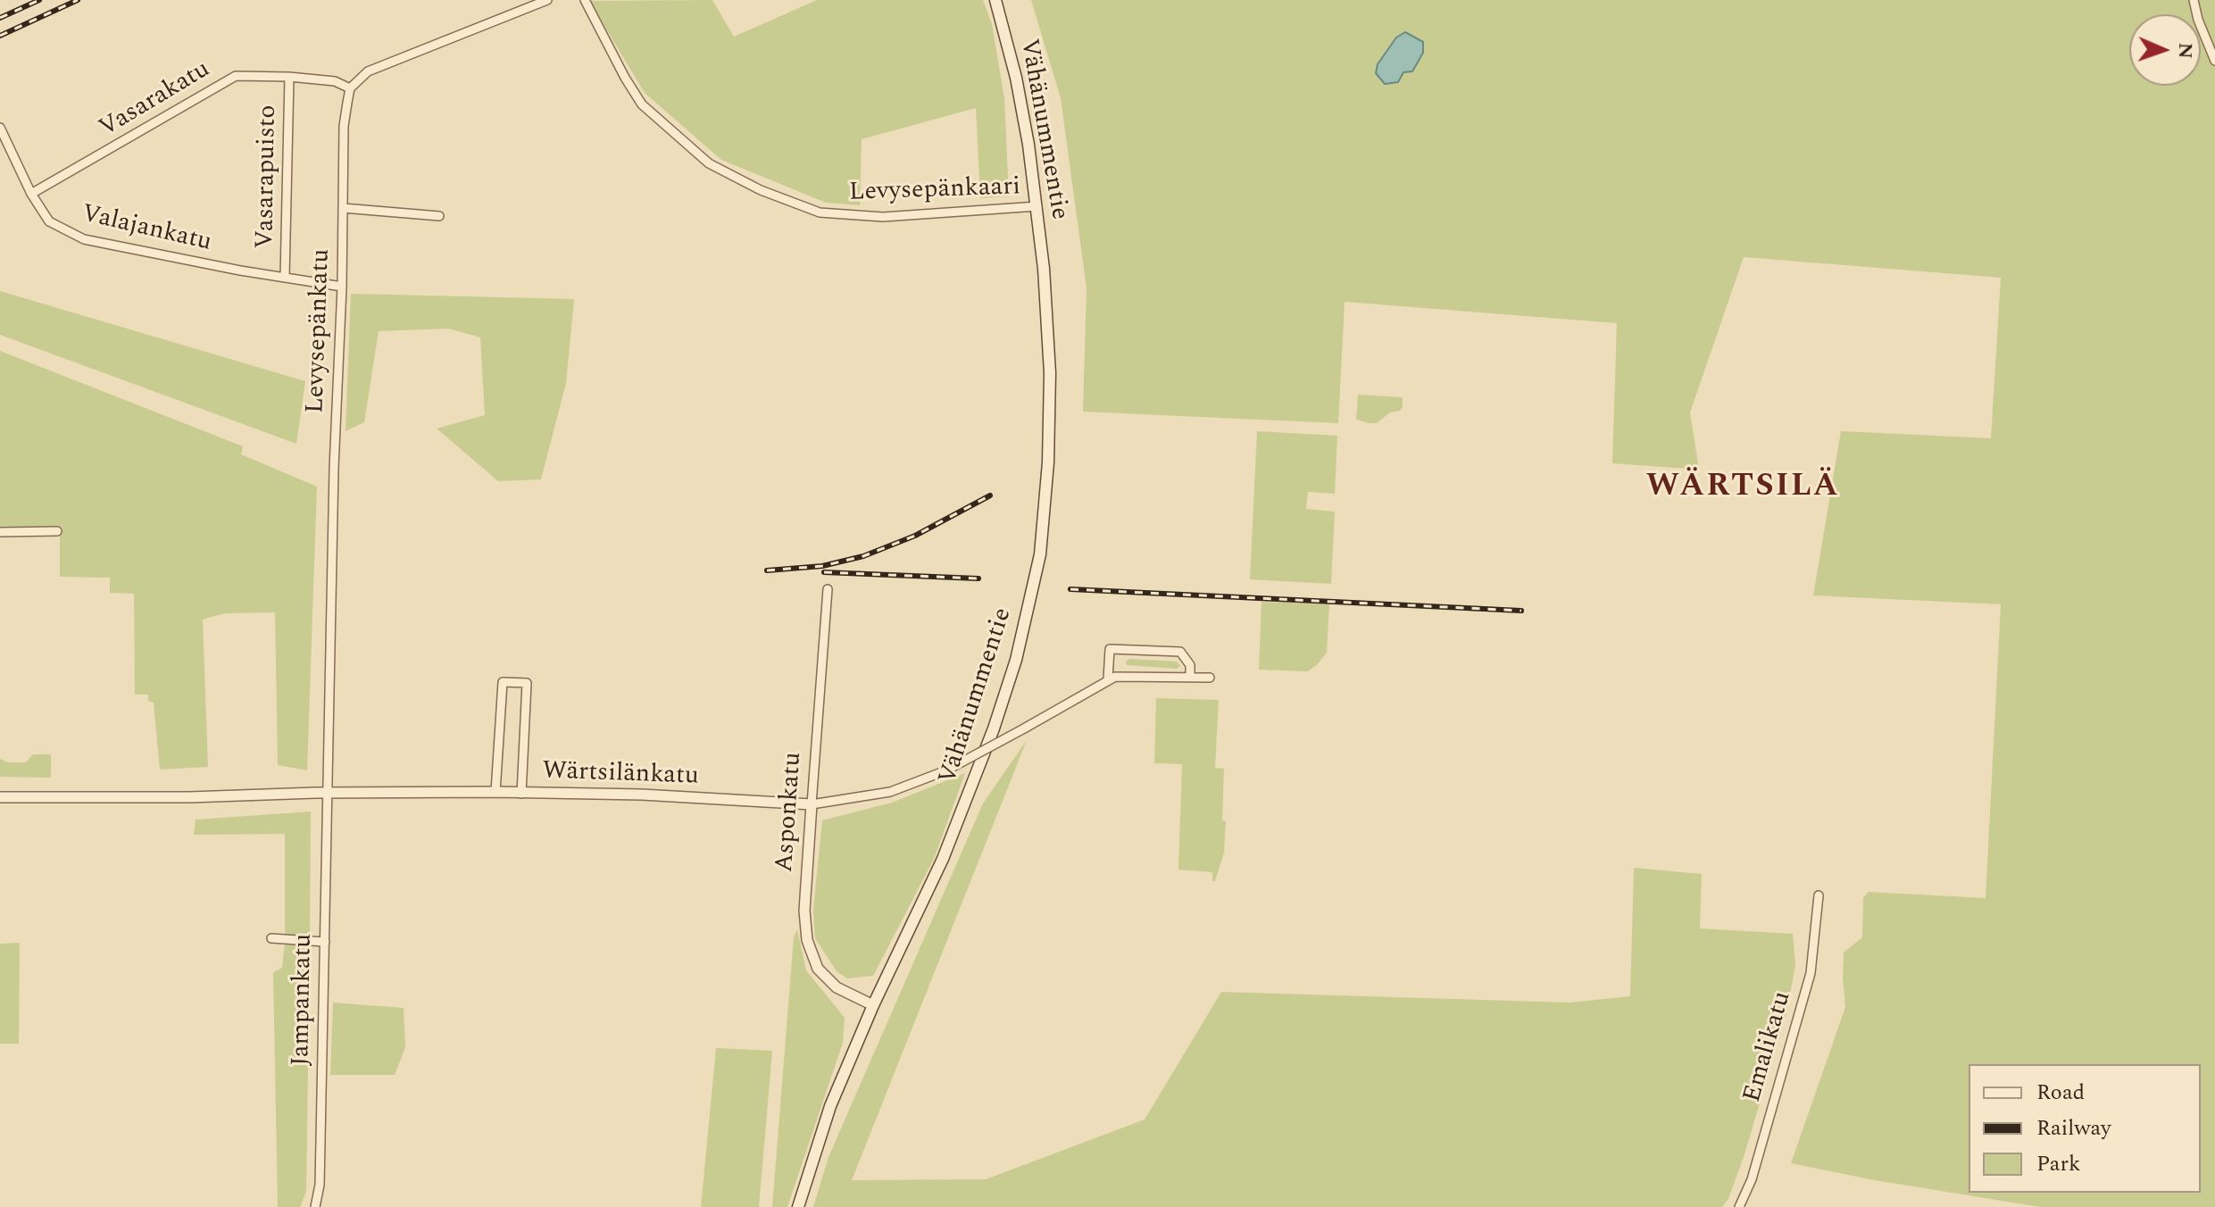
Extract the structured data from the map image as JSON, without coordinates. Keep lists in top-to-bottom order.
{
  "streets": {
    "main road": ["Vähänummentie"],
    "street": [
      "Vasarakatu",
      "Vasarapuisto",
      "Levysepänkaari",
      "Valajankatu",
      "Levysepänkatu",
      "Wärtsilänkatu",
      "Asponkatu",
      "Jampankatu",
      "Emalikatu"
    ]
  },
  "crossings": [
    ["Vasarakatu", "Vasarapuisto"],
    ["Vasarakatu", "Valajankatu"],
    ["Vasarakatu", "Levysepänkatu"],
    ["Vähänummentie", "Levysepänkaari"],
    ["Vähänummentie", "Asponkatu"],
    ["Vasarapuisto", "Valajankatu"],
    ["Valajankatu", "Levysepänkatu"],
    ["Levysepänkatu", "Wärtsilänkatu"],
    ["Levysepänkatu", "Jampankatu"],
    ["Wärtsilänkatu", "Asponkatu"],
    ["Wärtsilänkatu", "Jampankatu"]
  ],
  "districts": ["WÄRTSILÄ"],
  "legend": ["Road", "Railway", "Park"],
  "north": "right"
}
